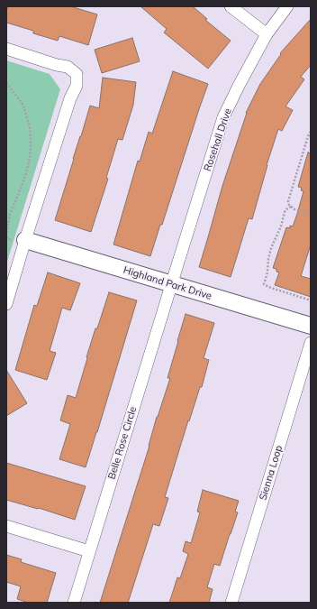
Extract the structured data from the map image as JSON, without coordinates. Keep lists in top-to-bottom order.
{
  "streets": {
    "street": [
      "Rosehall Drive",
      "Highland Park Drive",
      "Belle Rose Circle",
      "Sienna Loop"
    ]
  },
  "crossings": [
    ["Rosehall Drive", "Highland Park Drive"],
    ["Rosehall Drive", "Belle Rose Circle"],
    ["Highland Park Drive", "Belle Rose Circle"]
  ]
}
